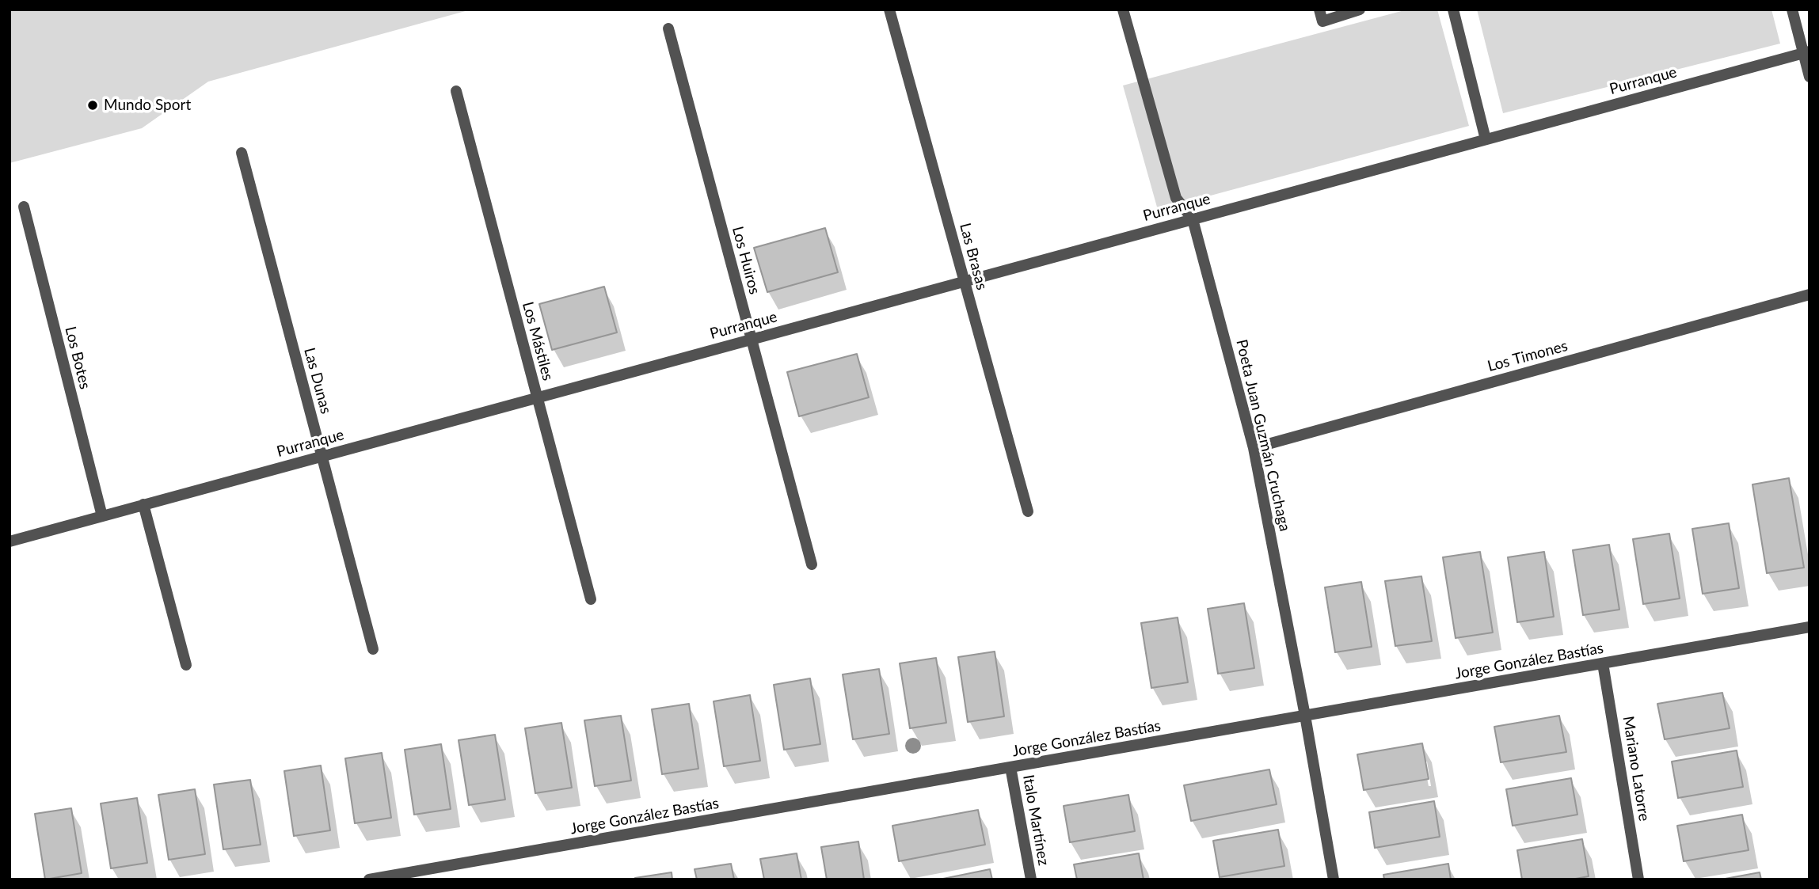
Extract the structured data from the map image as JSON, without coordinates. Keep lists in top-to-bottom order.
{
  "streets": {
    "street": [
      "Purranque",
      "Las Brasas",
      "Los Huiros",
      "Los Mástiles",
      "Los Timones",
      "Los Botes",
      "Las Dunas",
      "Poeta Juan Guzmán Cruchaga",
      "Jorge González Bastías",
      "Mariano Latorre",
      "Italo Martínez"
    ]
  },
  "crossings": [
    ["Purranque", "Las Brasas"],
    ["Purranque", "Los Huiros"],
    ["Purranque", "Los Mástiles"],
    ["Purranque", "Los Botes"],
    ["Purranque", "Las Dunas"],
    ["Purranque", "Poeta Juan Guzmán Cruchaga"],
    ["Los Timones", "Poeta Juan Guzmán Cruchaga"],
    ["Poeta Juan Guzmán Cruchaga", "Jorge González Bastías"],
    ["Jorge González Bastías", "Mariano Latorre"],
    ["Jorge González Bastías", "Italo Martínez"]
  ],
  "places": ["Mundo Sport"]
}
